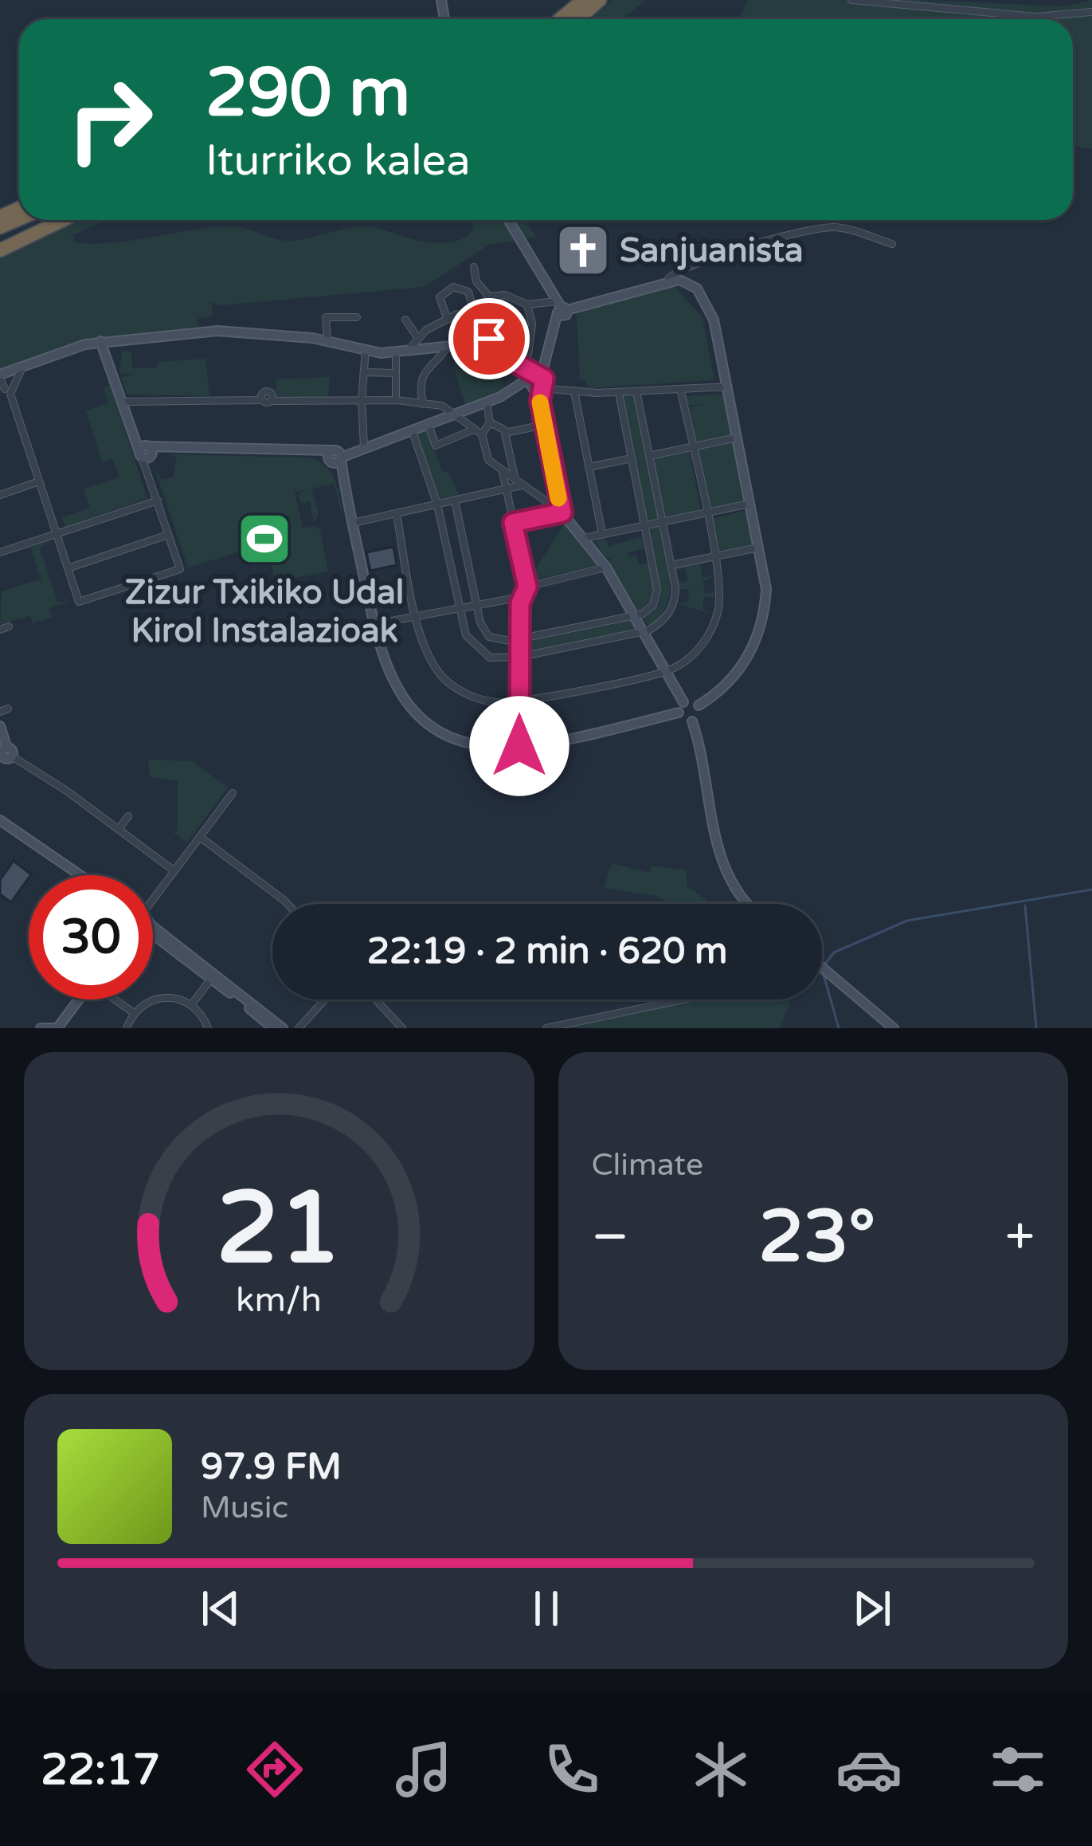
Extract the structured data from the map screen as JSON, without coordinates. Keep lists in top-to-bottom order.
{
  "places": {
    "church": ["Sanjuanista"],
    "sports": ["Zizur Txikiko Udal Kirol Instalazioak"]
  },
  "page": {
    "turn": ["290 m", "Iturriko kalea"],
    "limit": "30",
    "trip": "22:19 · 2 min · 620 m",
    "tile": "Climate",
    "heat": ["−", "23°", "+"],
    "song": ["97.9 FM", "Music"],
    "tabs": "22:17",
    "gauge": ["21", "km/h"]
  }
}
